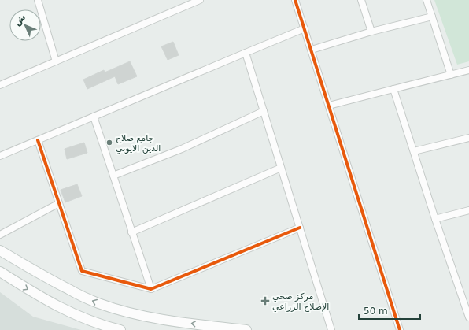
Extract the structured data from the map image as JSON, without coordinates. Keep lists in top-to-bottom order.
{
  "places": {
    "other": ["جامع صلاح الدين الايوبي"],
    "health": ["مركز صحي الإصلاح الزراعي"]
  },
  "scale_bar": "50 m",
  "north": "top left"
}
